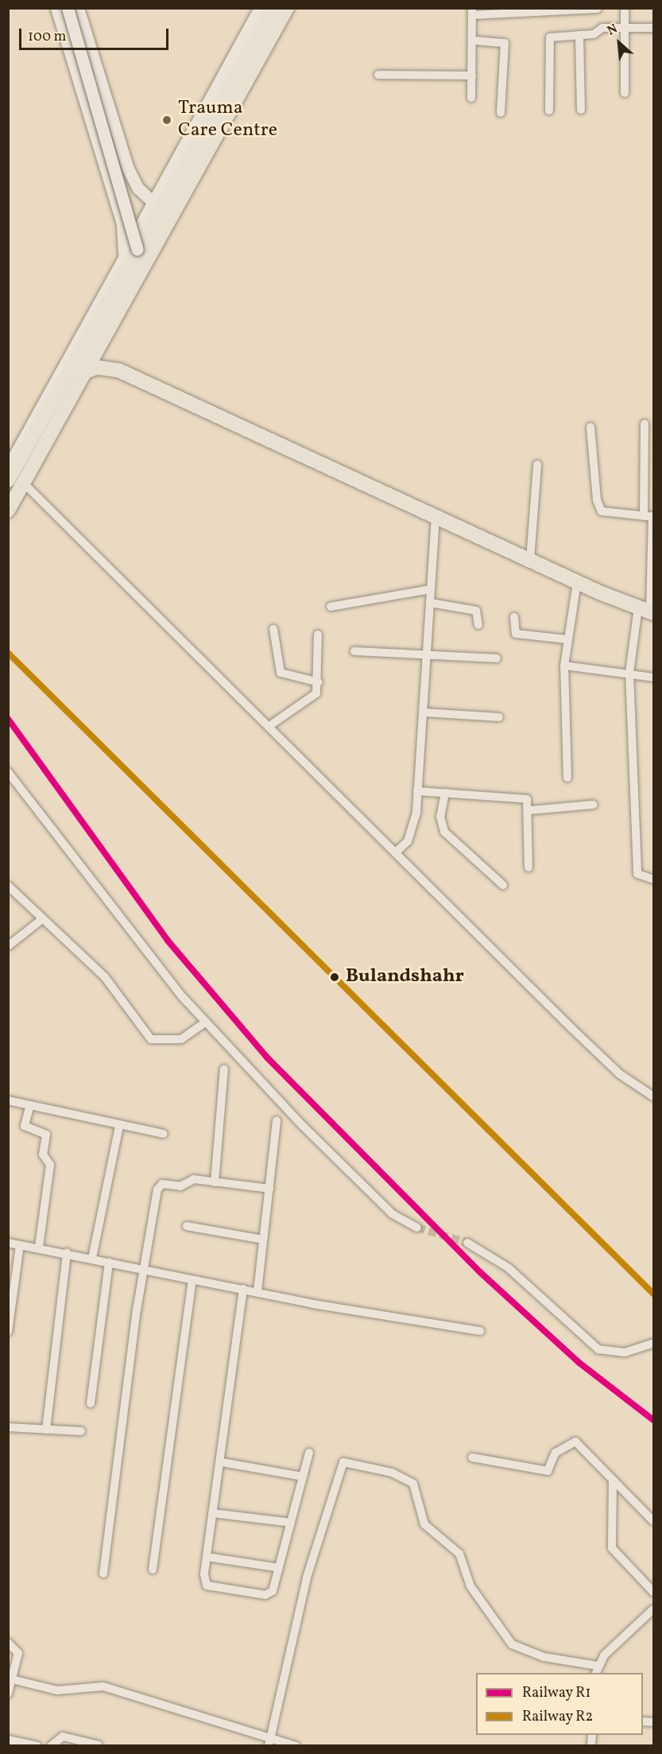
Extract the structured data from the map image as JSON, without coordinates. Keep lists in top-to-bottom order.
{
  "places": ["Trauma Care Centre", "Bulandshahr"],
  "lines": ["rail line R2", "rail line R1"],
  "legend": ["Railway R1", "Railway R2"],
  "scale_bar": "100 m",
  "north": "top left"
}
